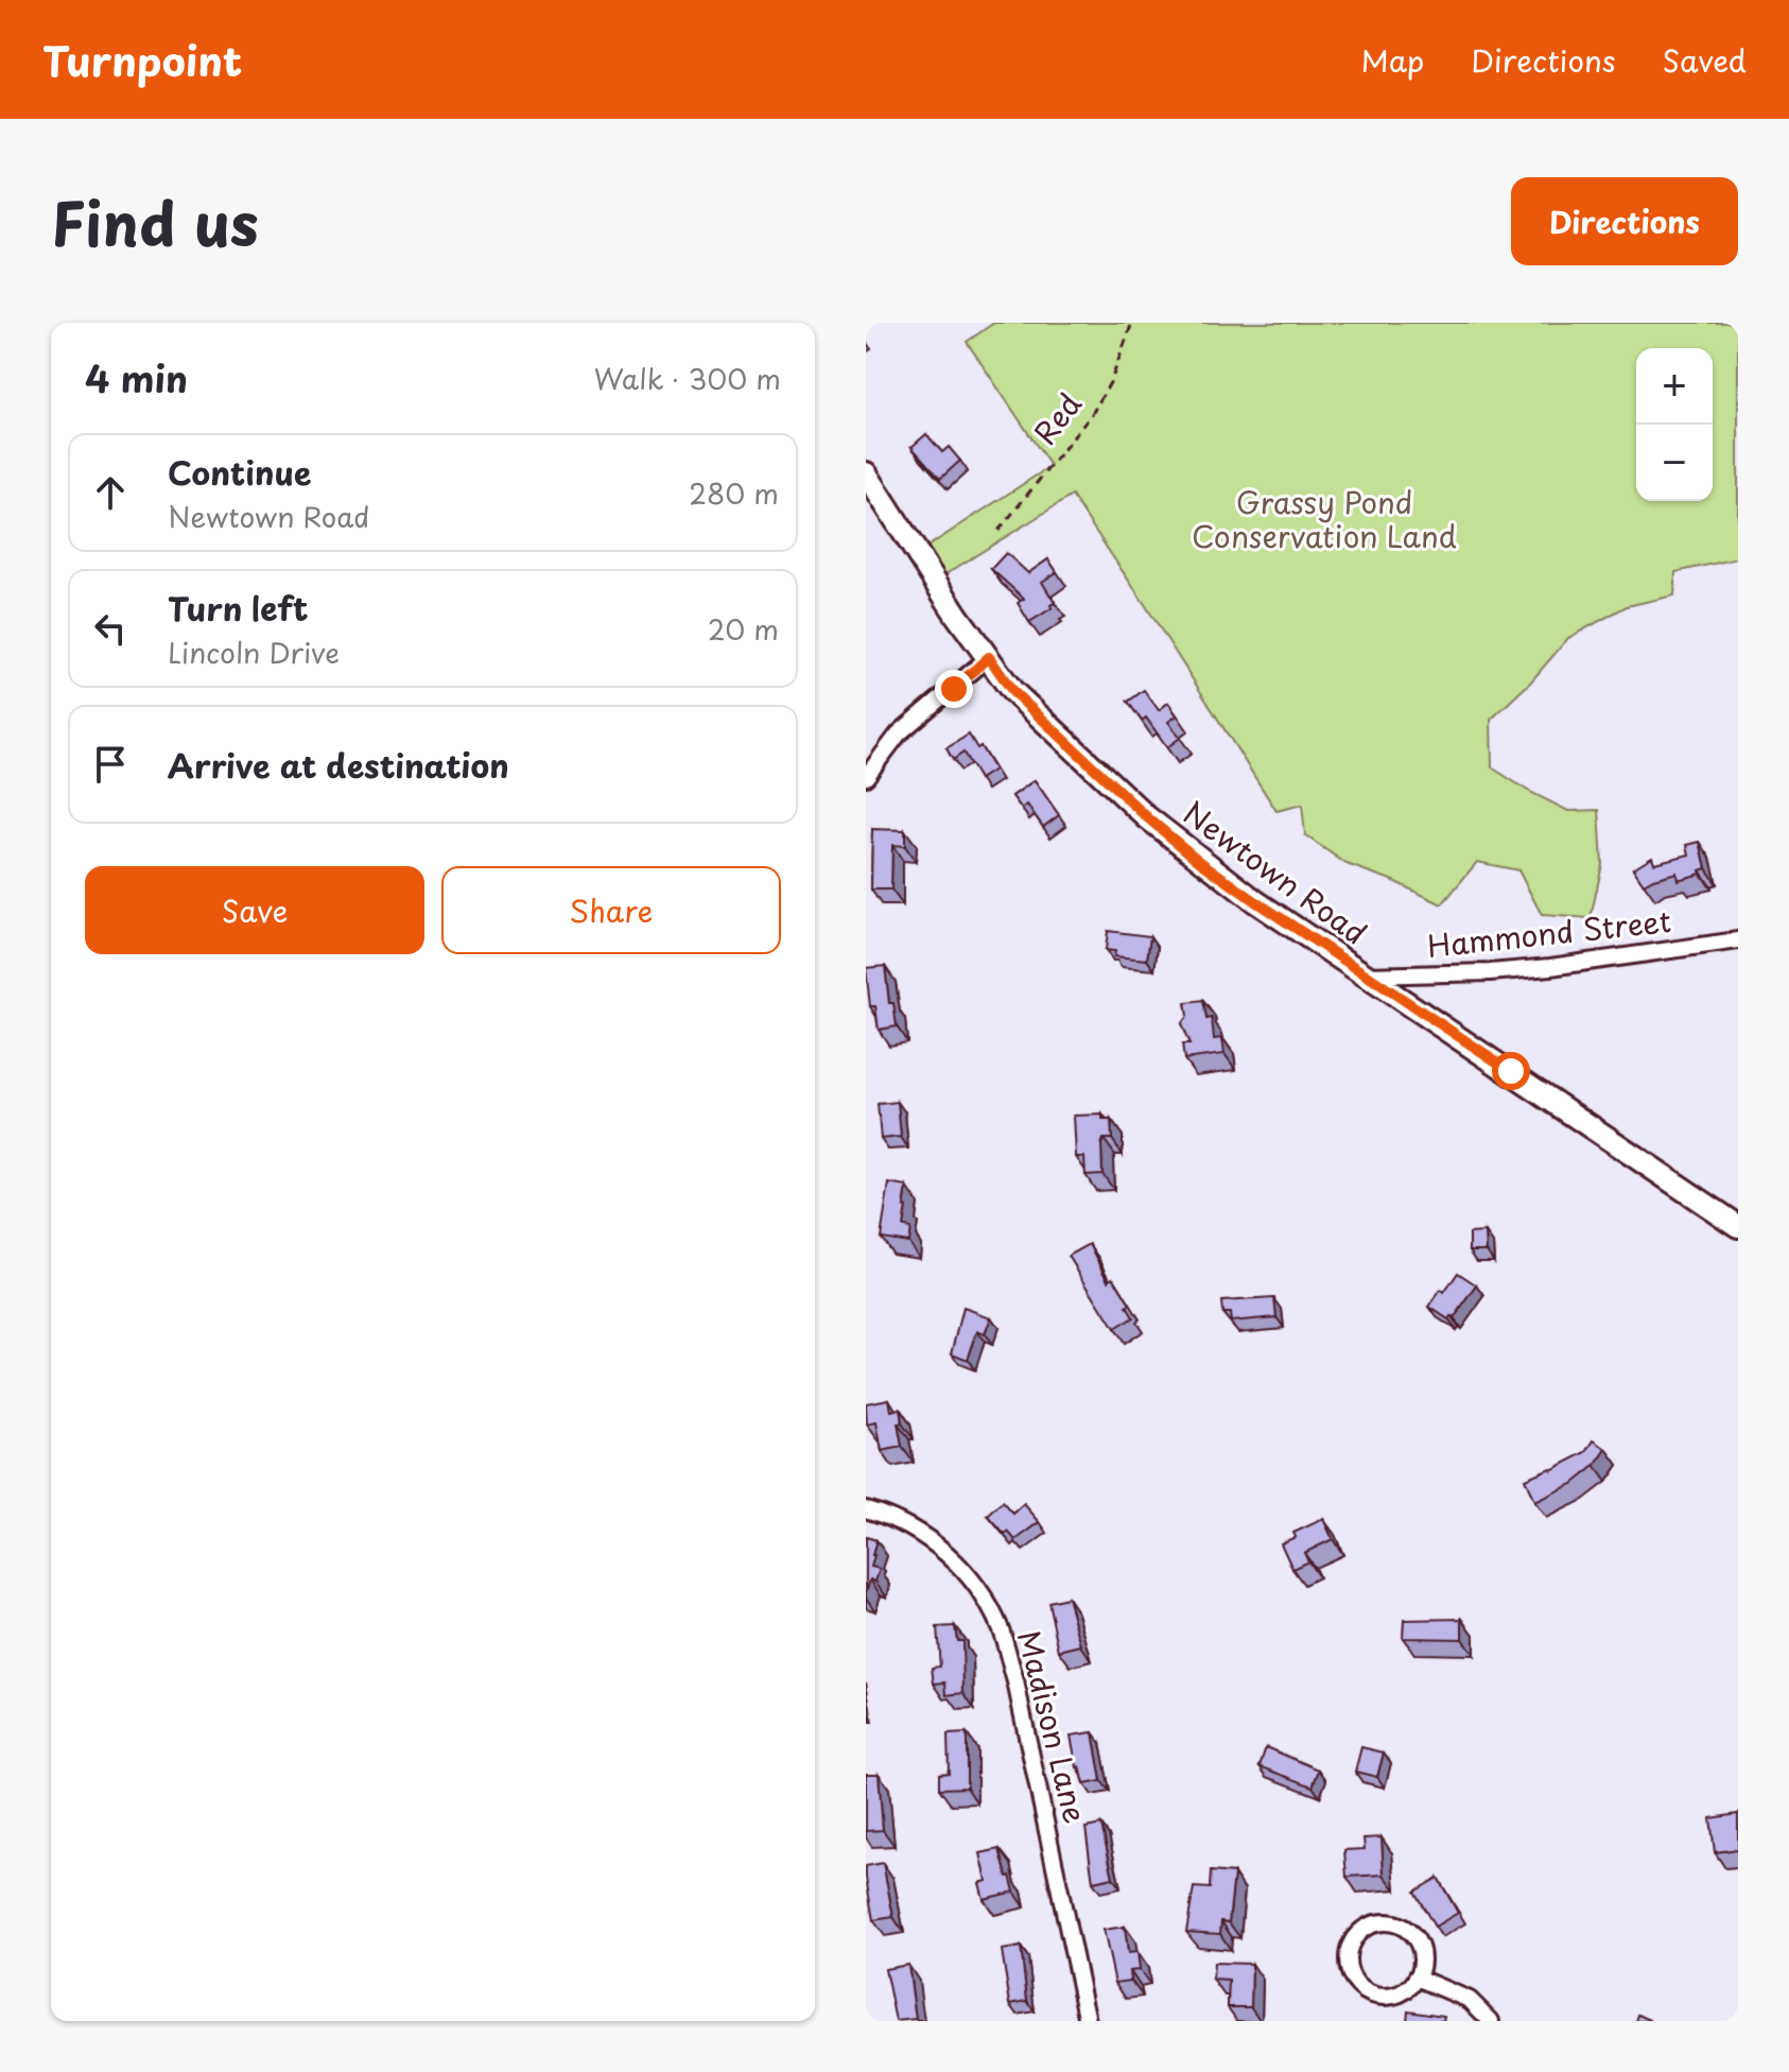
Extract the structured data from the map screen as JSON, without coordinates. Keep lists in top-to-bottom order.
{
  "streets": {
    "street": ["Newtown Road", "Hammond Street", "Madison Lane"],
    "path": ["Red"]
  },
  "crossings": [
    ["Newtown Road", "Hammond Street"]
  ],
  "parks": ["Grassy Pond Conservation Land"],
  "page": {
    "header": "Turnpoint",
    "nav": ["Map", "Directions", "Saved"],
    "title": "Find us",
    "buttons": [
      "Directions",
      ["Save", "Share"]
    ],
    "heading": ["4 min", "Walk · 300 m"],
    "map_buttons": ["+", "−"],
    "list": [
      ["Continue", "Newtown Road", "280 m"],
      ["Turn left", "Lincoln Drive", "20 m"],
      "Arrive at destination"
    ]
  }
}
